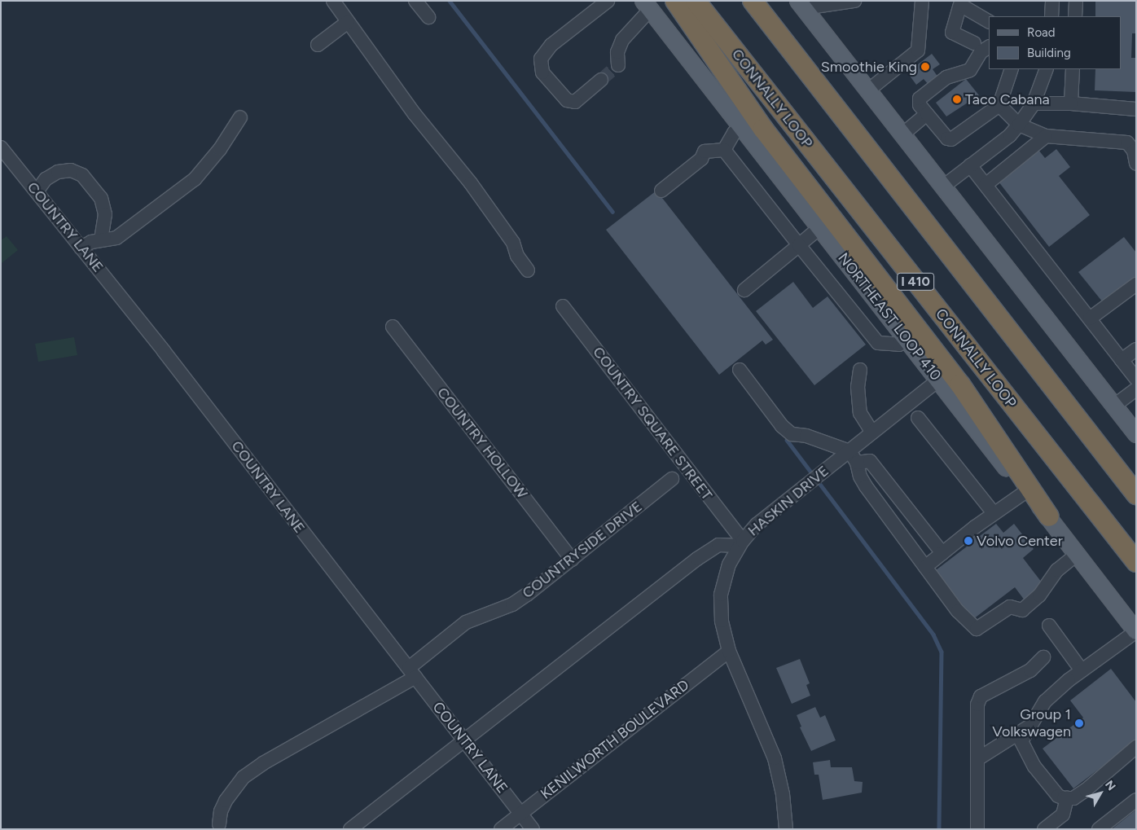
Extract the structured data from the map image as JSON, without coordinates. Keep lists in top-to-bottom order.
{
  "streets": {
    "highway": ["CONNALLY LOOP", "I 410"],
    "main road": ["NORTHEAST LOOP 410"],
    "street": [
      "COUNTRY LANE",
      "COUNTRY SQUARE STREET",
      "COUNTRY HOLLOW",
      "HASKIN DRIVE",
      "COUNTRYSIDE DRIVE",
      "KENILWORTH BOULEVARD"
    ]
  },
  "crossings": [
    ["COUNTRY LANE", "COUNTRYSIDE DRIVE"],
    ["COUNTRY LANE", "KENILWORTH BOULEVARD"],
    ["NORTHEAST LOOP 410", "HASKIN DRIVE"],
    ["COUNTRY SQUARE STREET", "HASKIN DRIVE"],
    ["COUNTRY HOLLOW", "COUNTRYSIDE DRIVE"],
    ["HASKIN DRIVE", "KENILWORTH BOULEVARD"]
  ],
  "places": [
    "Smoothie King",
    "Taco Cabana",
    "Volvo Center",
    "Group 1 Volkswagen"
  ],
  "legend": ["Road", "Building"],
  "north": "top right"
}
